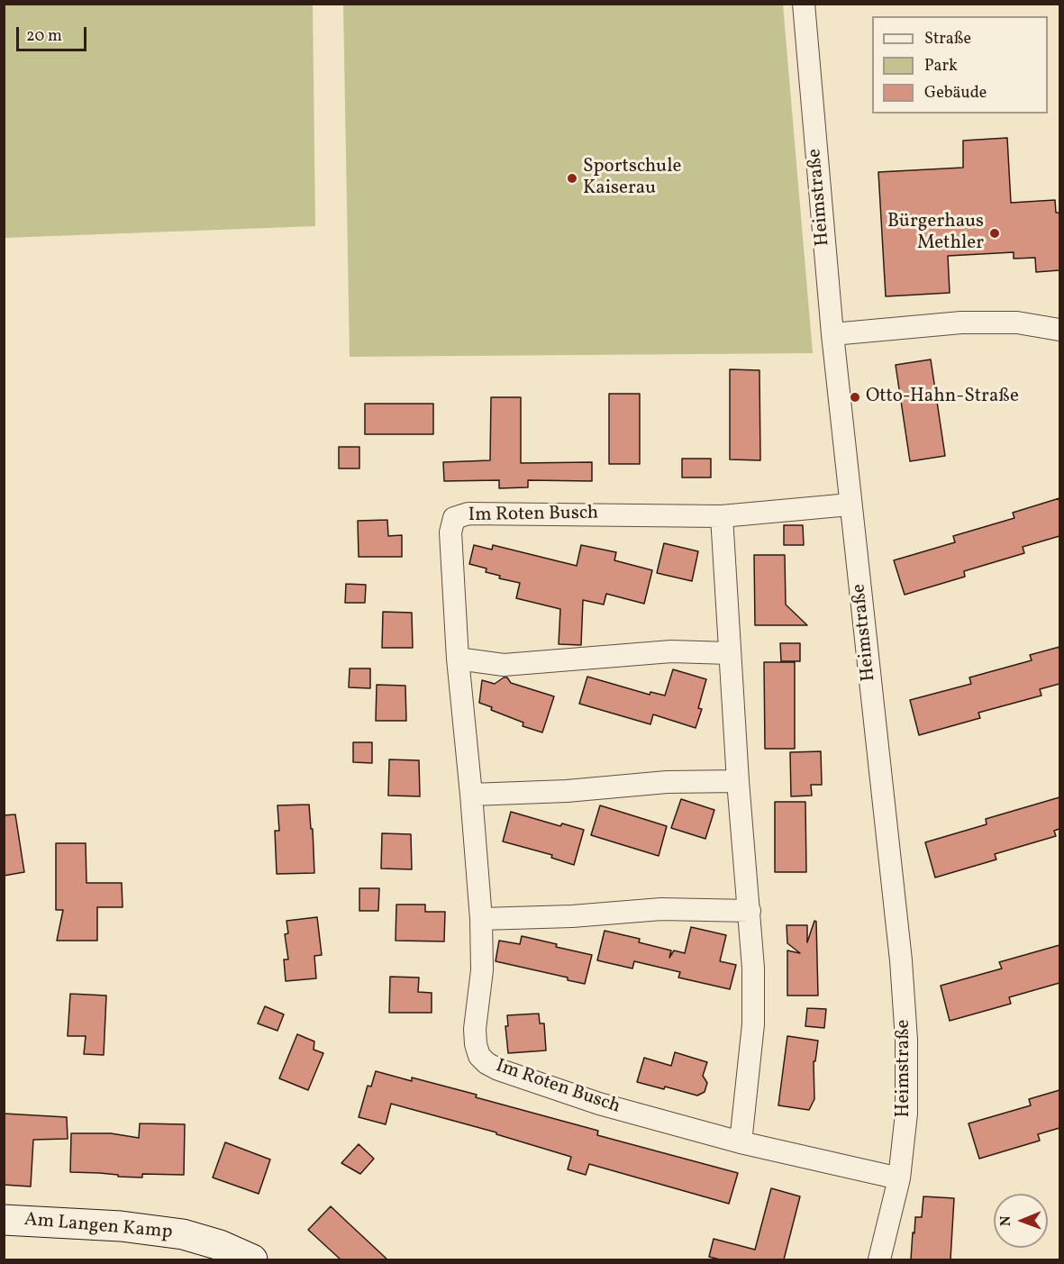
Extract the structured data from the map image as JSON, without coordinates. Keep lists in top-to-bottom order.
{
  "streets": {
    "street": ["Heimstraße", "Im Roten Busch", "Am Langen Kamp"]
  },
  "crossings": [
    ["Heimstraße", "Im Roten Busch"]
  ],
  "places": ["Sportschule Kaiserau", "Bürgerhaus Methler", "Otto-Hahn-Straße"],
  "legend": ["Straße", "Park", "Gebäude"],
  "scale_bar": "20 m",
  "north": "left"
}
